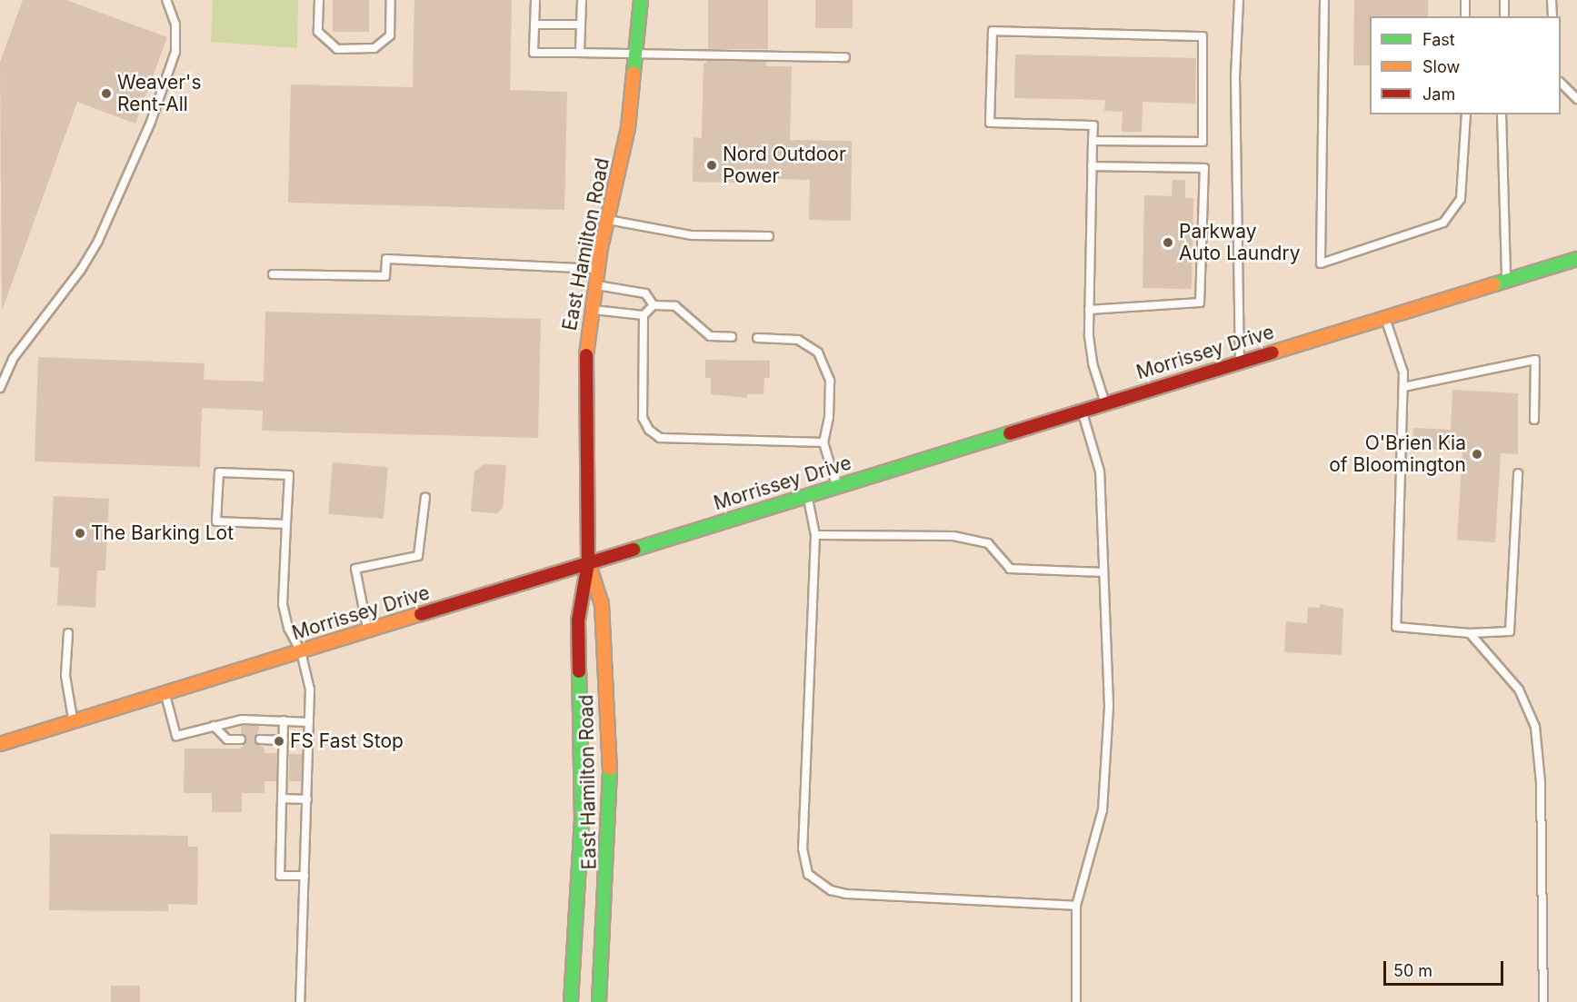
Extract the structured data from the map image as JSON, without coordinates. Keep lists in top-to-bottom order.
{
  "streets": {
    "main road": ["East Hamilton Road", "Morrissey Drive"]
  },
  "crossings": [
    ["East Hamilton Road", "Morrissey Drive"]
  ],
  "places": [
    "Weaver's Rent-All",
    "Nord Outdoor Power",
    "Parkway Auto Laundry",
    "O'Brien Kia of Bloomington",
    "The Barking Lot",
    "FS Fast Stop"
  ],
  "legend": ["Fast", "Slow", "Jam"],
  "scale_bar": "50 m"
}
